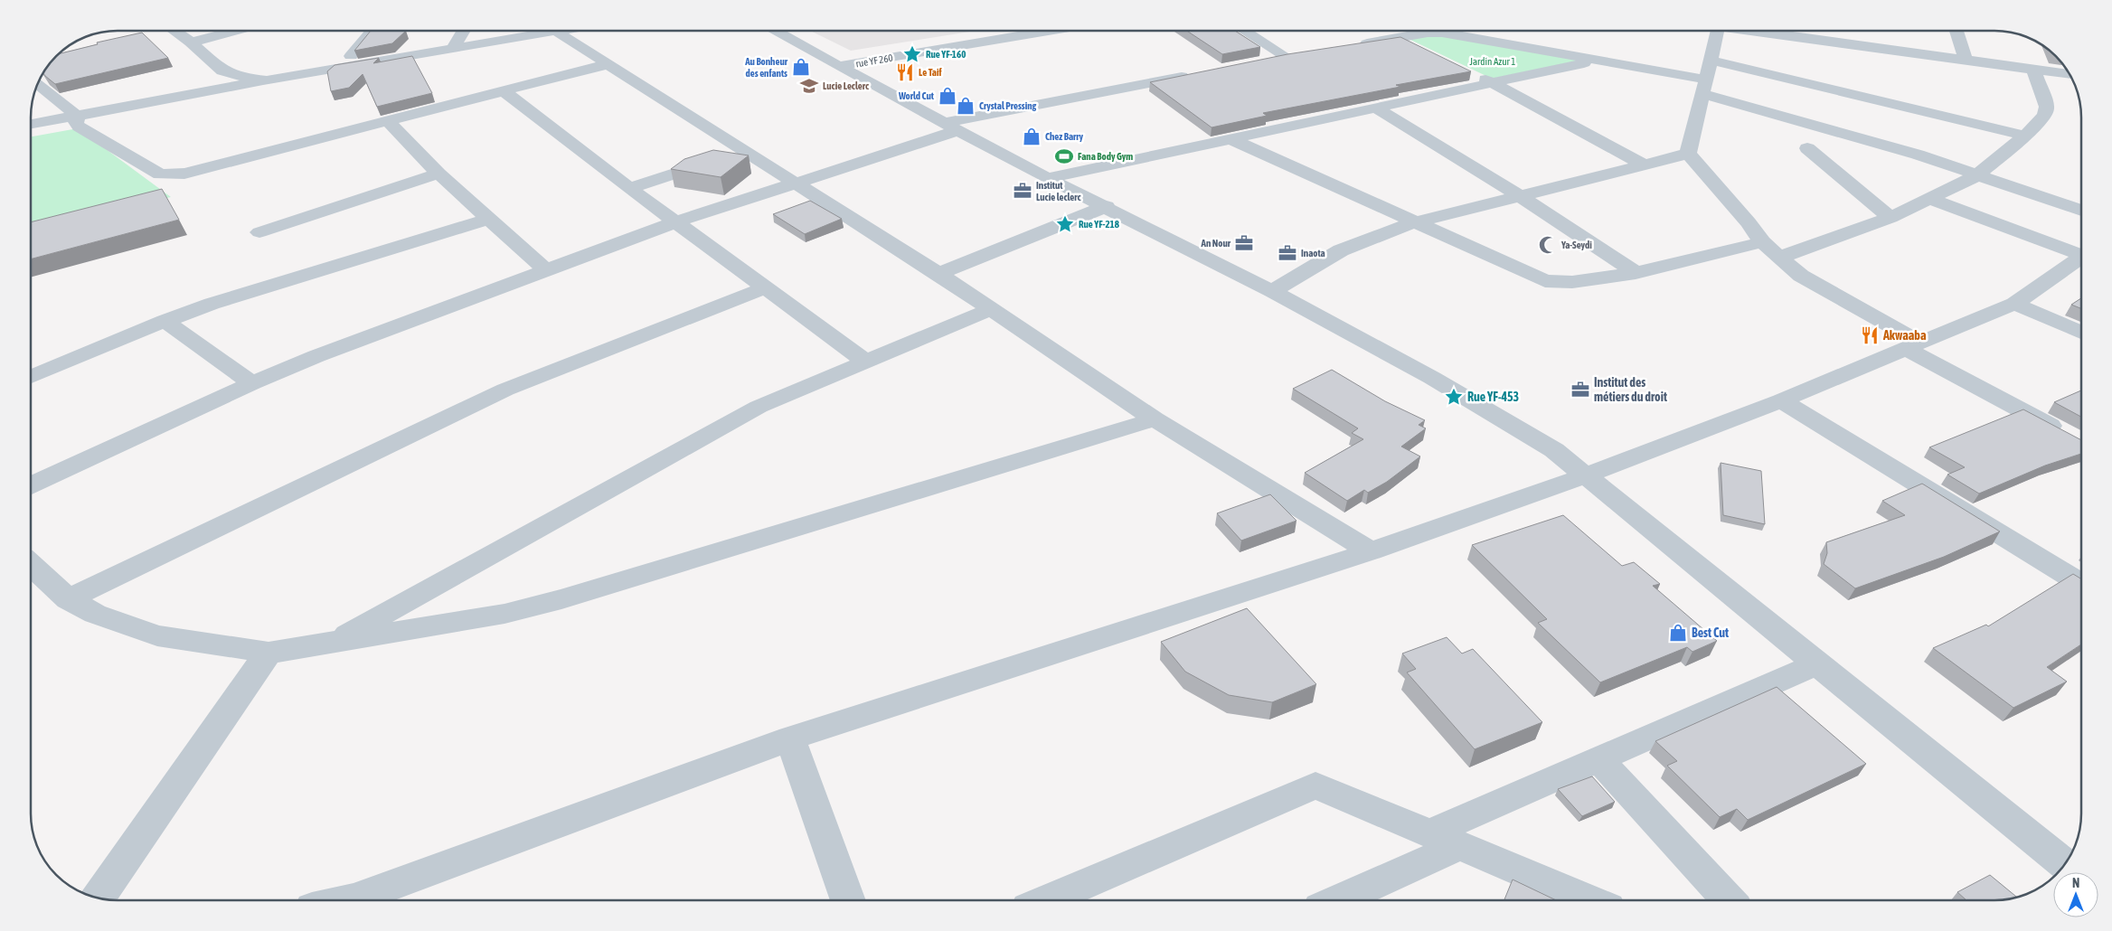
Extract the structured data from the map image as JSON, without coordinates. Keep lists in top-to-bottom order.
{
  "streets": {
    "street": ["rue YF 260"]
  },
  "parks": ["Jardin Azur 1"],
  "places": {
    "place": ["Rue YF-160", "Rue YF-218", "Rue YF-453"],
    "shop": [
      "Au Bonheur des enfants",
      "World Cut",
      "Crystal Pressing",
      "Chez Barry",
      "Best Cut"
    ],
    "restaurant": ["Le Taif", "Akwaaba"],
    "school or university": ["Lucie Leclerc"],
    "sports": ["Fana Body Gym"],
    "office": [
      "Institut Lucie leclerc",
      "An Nour",
      "Inaota",
      "Institut des métiers du droit"
    ],
    "mosque": ["Ya-Seydi"]
  },
  "north": "top"
}
